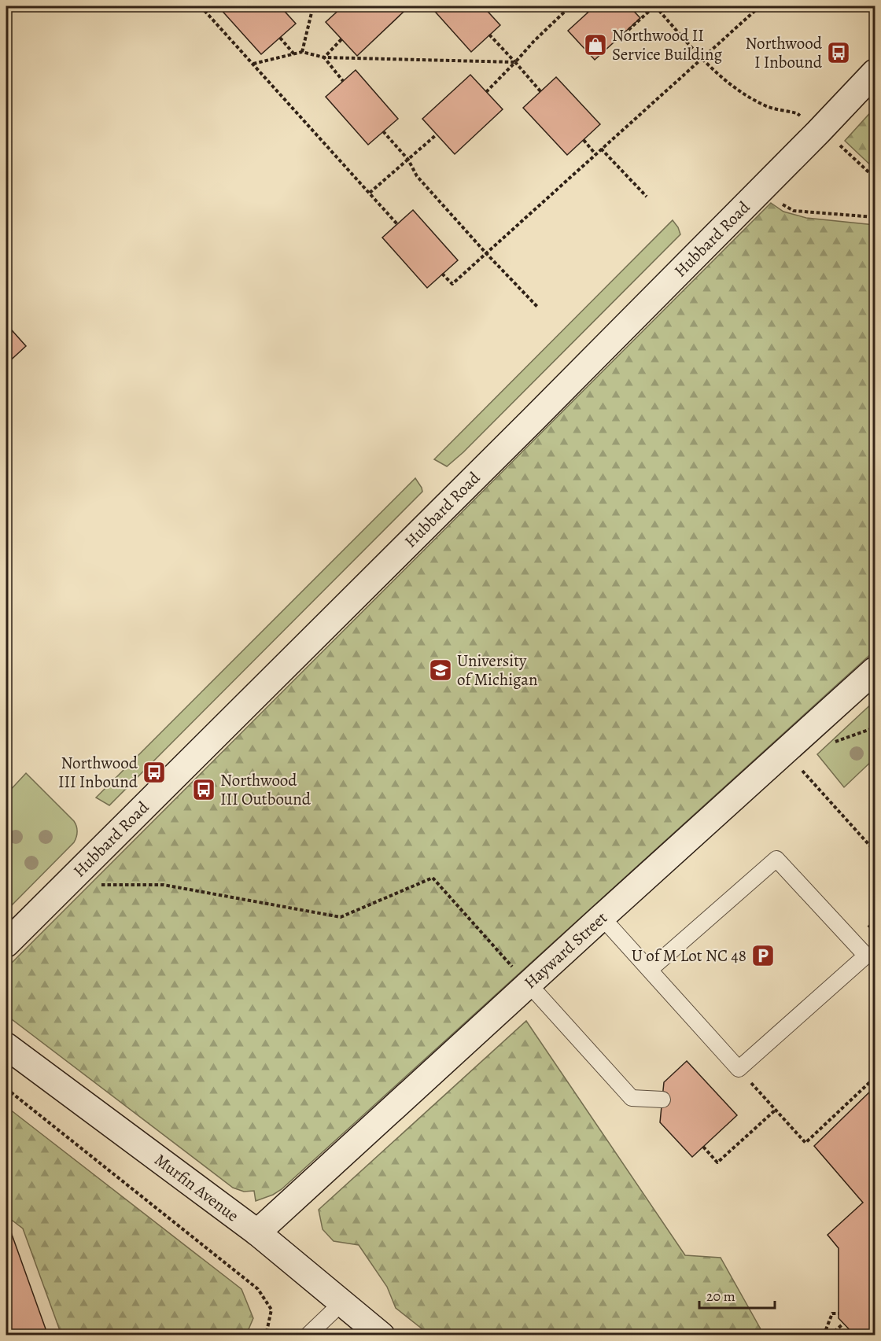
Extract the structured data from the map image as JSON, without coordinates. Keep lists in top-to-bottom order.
{
  "streets": {
    "street": ["Hubbard Road", "Hayward Street", "Murfin Avenue"]
  },
  "crossings": [
    ["Hayward Street", "Murfin Avenue"]
  ],
  "places": {
    "shop": ["Northwood II Service Building"],
    "bus stop": ["Northwood I Inbound", "Northwood III Inbound", "Northwood III Outbound"],
    "school or university": ["University of Michigan"],
    "parking": ["U of M Lot NC 48"]
  },
  "scale_bar": "20 m"
}
